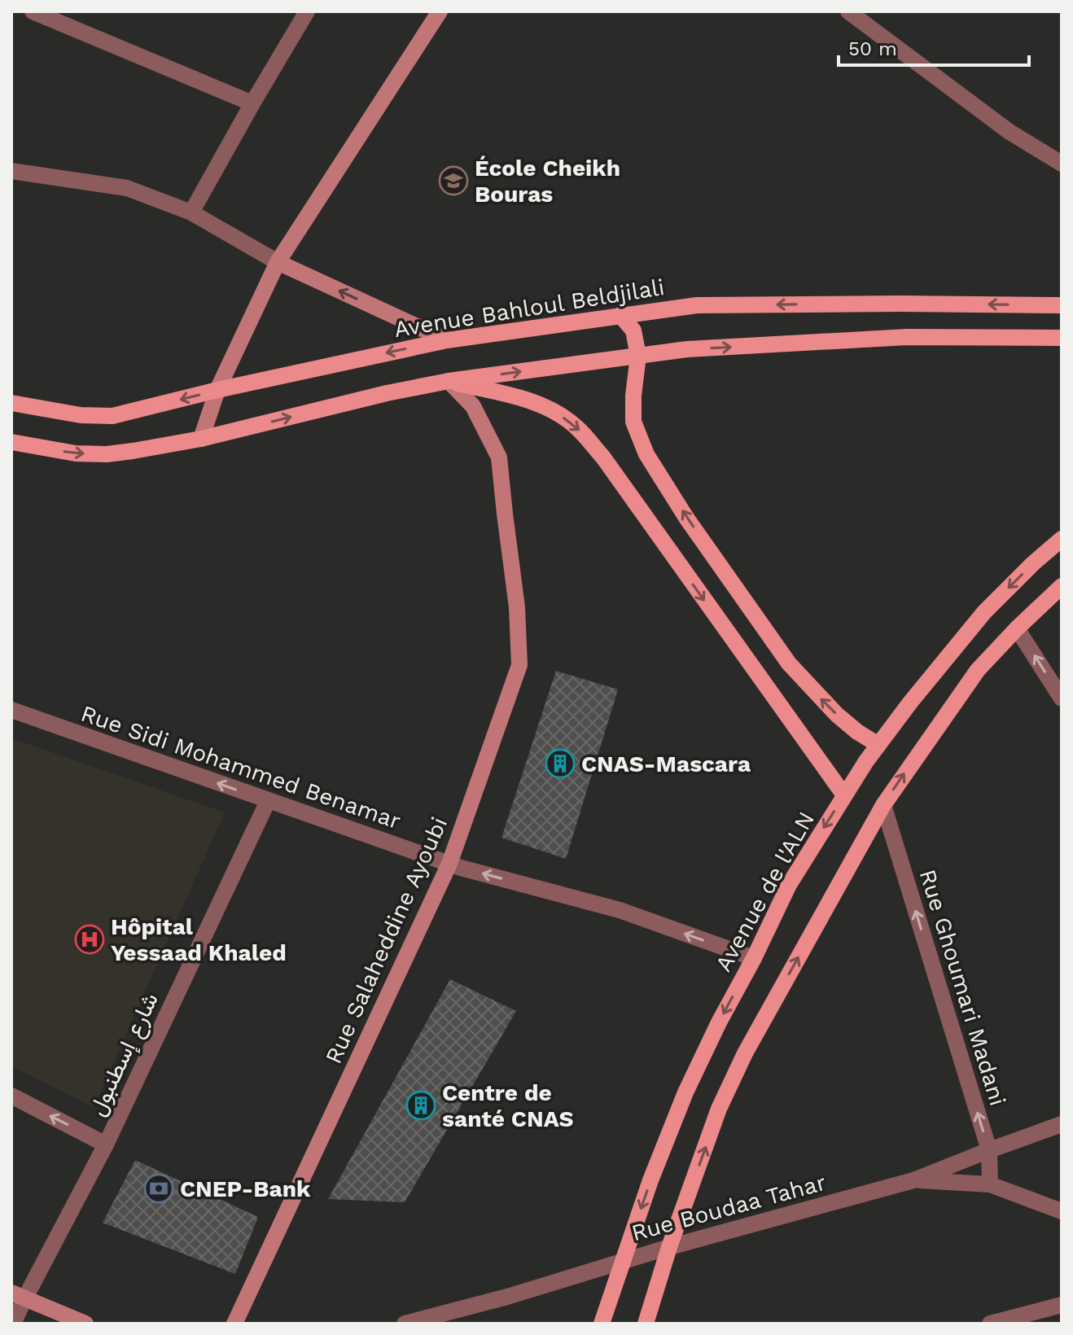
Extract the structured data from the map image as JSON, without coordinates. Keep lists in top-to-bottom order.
{
  "streets": {
    "main road": ["Avenue Bahloul Beldjilali", "Avenue de l'ALN"],
    "street": [
      "Rue Sidi Mohammed Benamar",
      "Rue Salaheddine Ayoubi",
      "Rue Ghoumari Madani",
      "شارع إسطنبول",
      "Rue Boudaa Tahar"
    ]
  },
  "crossings": [
    ["Rue Sidi Mohammed Benamar", "Avenue de l'ALN"],
    ["Rue Sidi Mohammed Benamar", "Rue Salaheddine Ayoubi"],
    ["Rue Sidi Mohammed Benamar", "شارع إسطنبول"],
    ["Avenue de l'ALN", "Rue Boudaa Tahar"],
    ["Rue Ghoumari Madani", "Rue Boudaa Tahar"]
  ],
  "one_way": ["Rue Sidi Mohammed Benamar", "Rue Ghoumari Madani"],
  "places": {
    "school or university": ["École Cheikh Bouras"],
    "building": ["CNAS-Mascara", "Centre de santé CNAS"],
    "hospital": ["Hôpital Yessaad Khaled"],
    "bank": ["CNEP-Bank"]
  },
  "scale_bar": "50 m"
}
